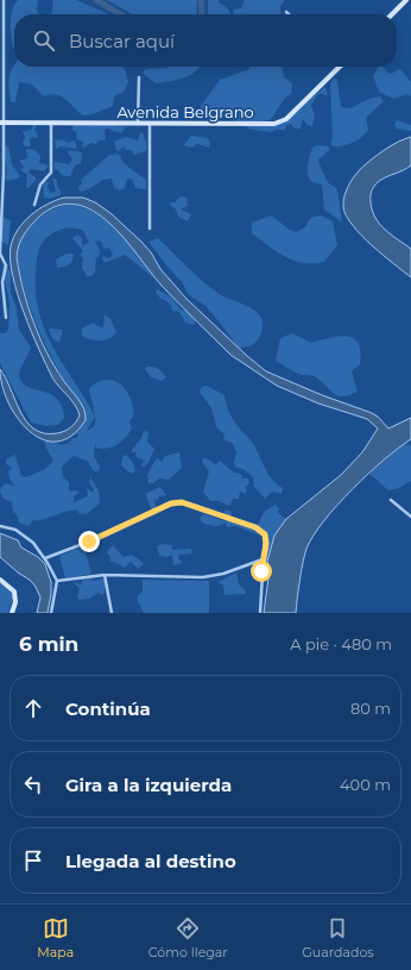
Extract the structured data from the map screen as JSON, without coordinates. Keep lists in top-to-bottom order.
{
  "streets": {
    "street": ["Avenida Belgrano"]
  },
  "page": {
    "search": "Buscar aquí",
    "heading": ["6 min", "A pie · 480 m"],
    "list": [
      ["Continúa", "80 m"],
      ["Gira a la izquierda", "400 m"],
      "Llegada al destino"
    ],
    "nav": ["Mapa", "Cómo llegar", "Guardados"]
  }
}
